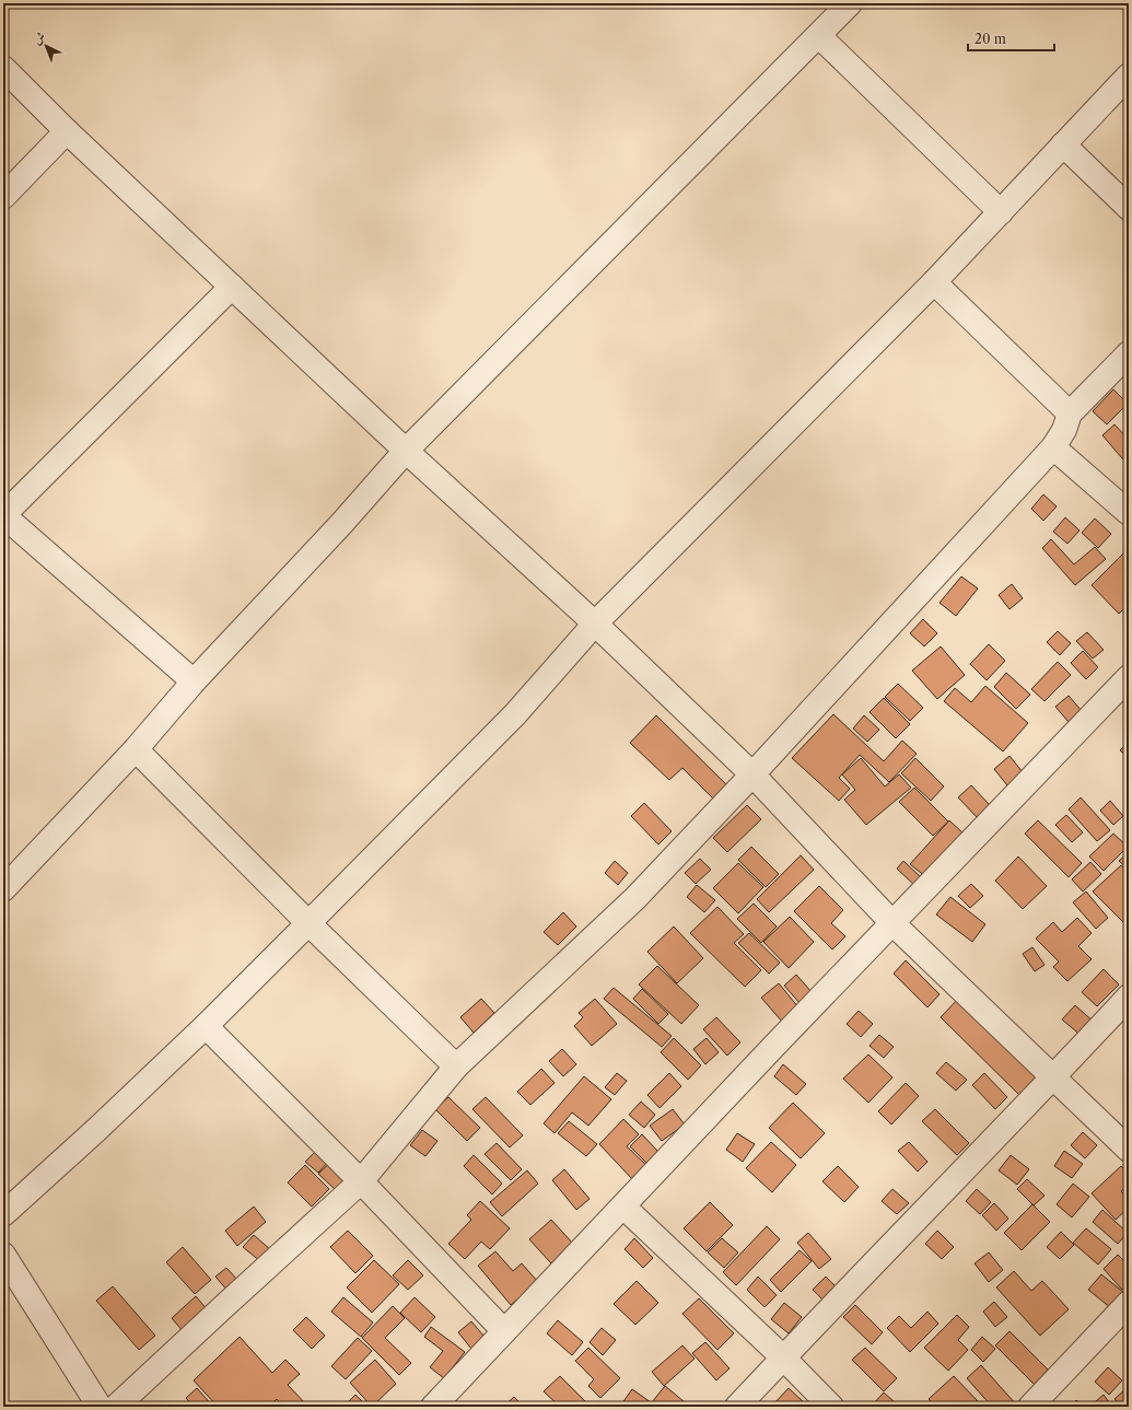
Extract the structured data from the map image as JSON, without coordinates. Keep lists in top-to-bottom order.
{
  "scale_bar": "20 m",
  "north": "top left"
}
